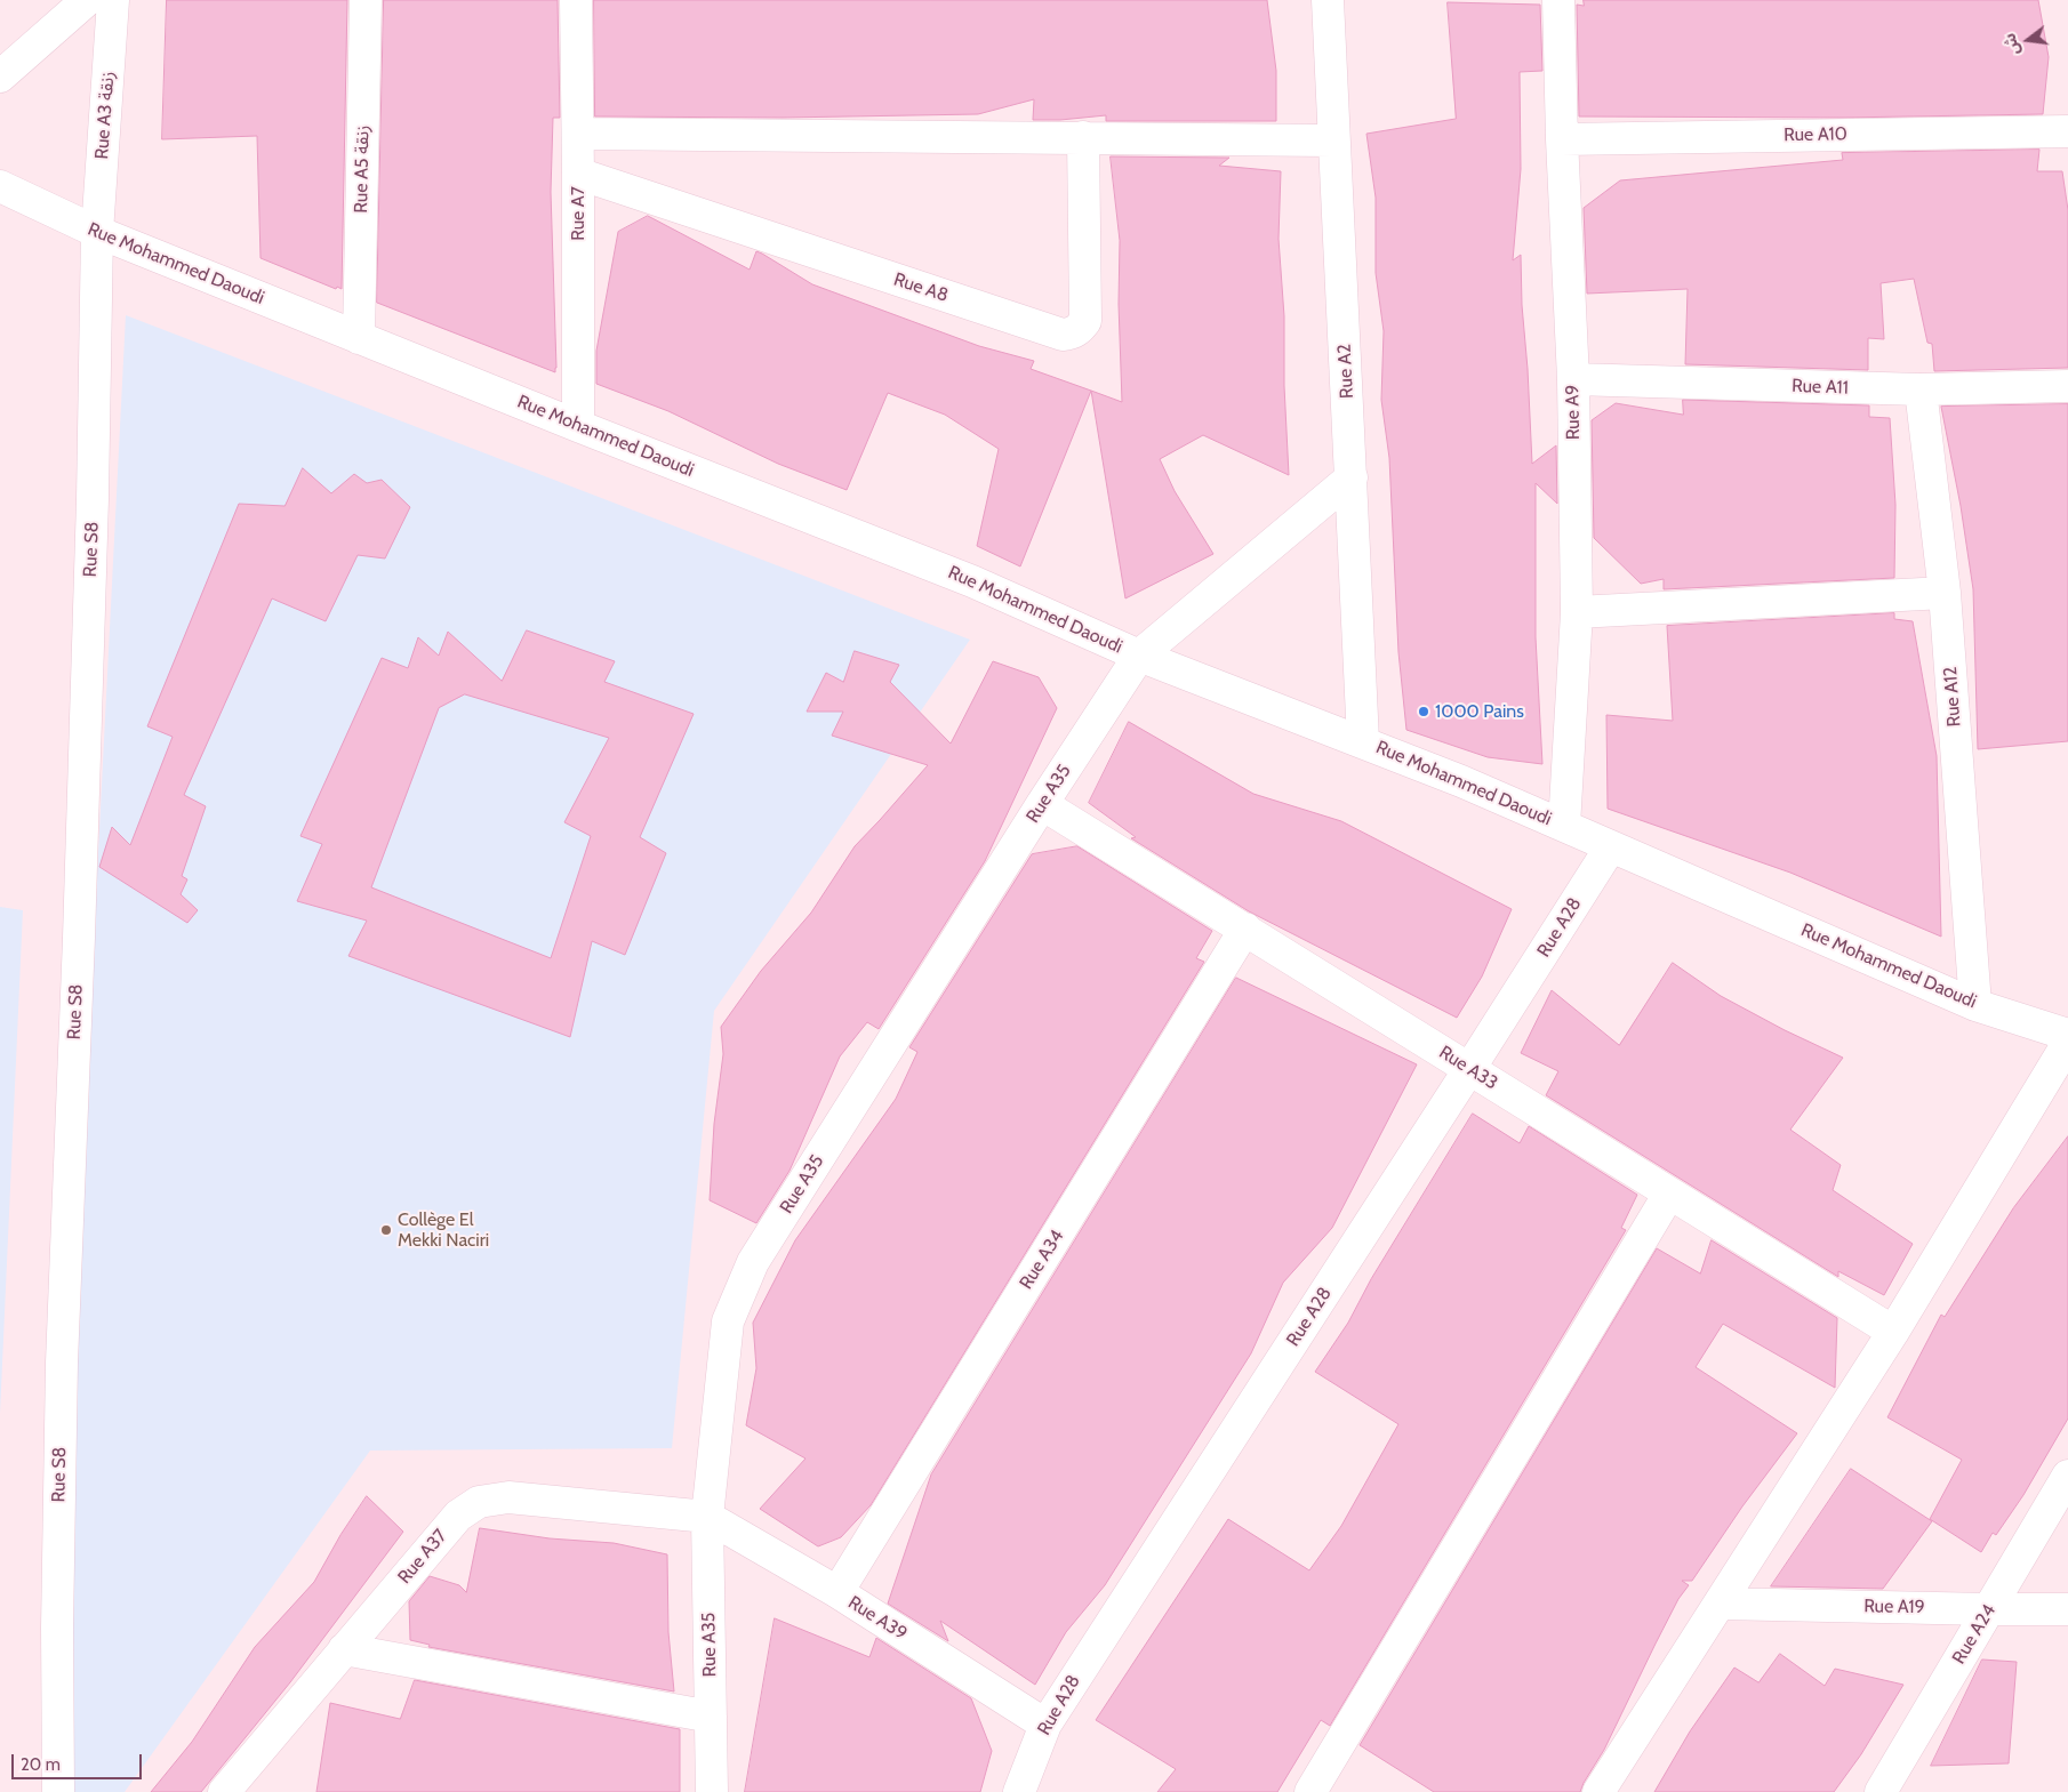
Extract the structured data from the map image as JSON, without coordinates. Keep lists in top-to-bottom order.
{
  "streets": {
    "street": [
      "Rue A3 زنقة",
      "Rue A10",
      "Rue A5 زنقة",
      "Rue A7",
      "Rue Mohammed Daoudi",
      "Rue A8",
      "Rue A2",
      "Rue A11",
      "Rue A9",
      "Rue S8",
      "Rue A12",
      "Rue A35",
      "Rue A28",
      "Rue A33",
      "Rue A34",
      "Rue A37",
      "Rue A19",
      "Rue A39",
      "Rue A24"
    ]
  },
  "crossings": [
    ["Rue A3 زنقة", "Rue Mohammed Daoudi"],
    ["Rue A3 زنقة", "Rue S8"],
    ["Rue A10", "Rue A9"],
    ["Rue A5 زنقة", "Rue Mohammed Daoudi"],
    ["Rue A7", "Rue Mohammed Daoudi"],
    ["Rue A7", "Rue A8"],
    ["Rue Mohammed Daoudi", "Rue A2"],
    ["Rue Mohammed Daoudi", "Rue A9"],
    ["Rue Mohammed Daoudi", "Rue S8"],
    ["Rue Mohammed Daoudi", "Rue A12"],
    ["Rue Mohammed Daoudi", "Rue A35"],
    ["Rue Mohammed Daoudi", "Rue A28"],
    ["Rue A2", "Rue A35"],
    ["Rue A11", "Rue A9"],
    ["Rue A11", "Rue A12"],
    ["Rue A35", "Rue A33"],
    ["Rue A35", "Rue A37"],
    ["Rue A35", "Rue A39"],
    ["Rue A28", "Rue A33"],
    ["Rue A28", "Rue A39"],
    ["Rue A33", "Rue A34"],
    ["Rue A34", "Rue A39"],
    ["Rue A37", "Rue A39"],
    ["Rue A19", "Rue A24"]
  ],
  "places": ["1000 Pains", "Collège El Mekki Naciri"],
  "scale_bar": "20 m",
  "north": "left"
}
